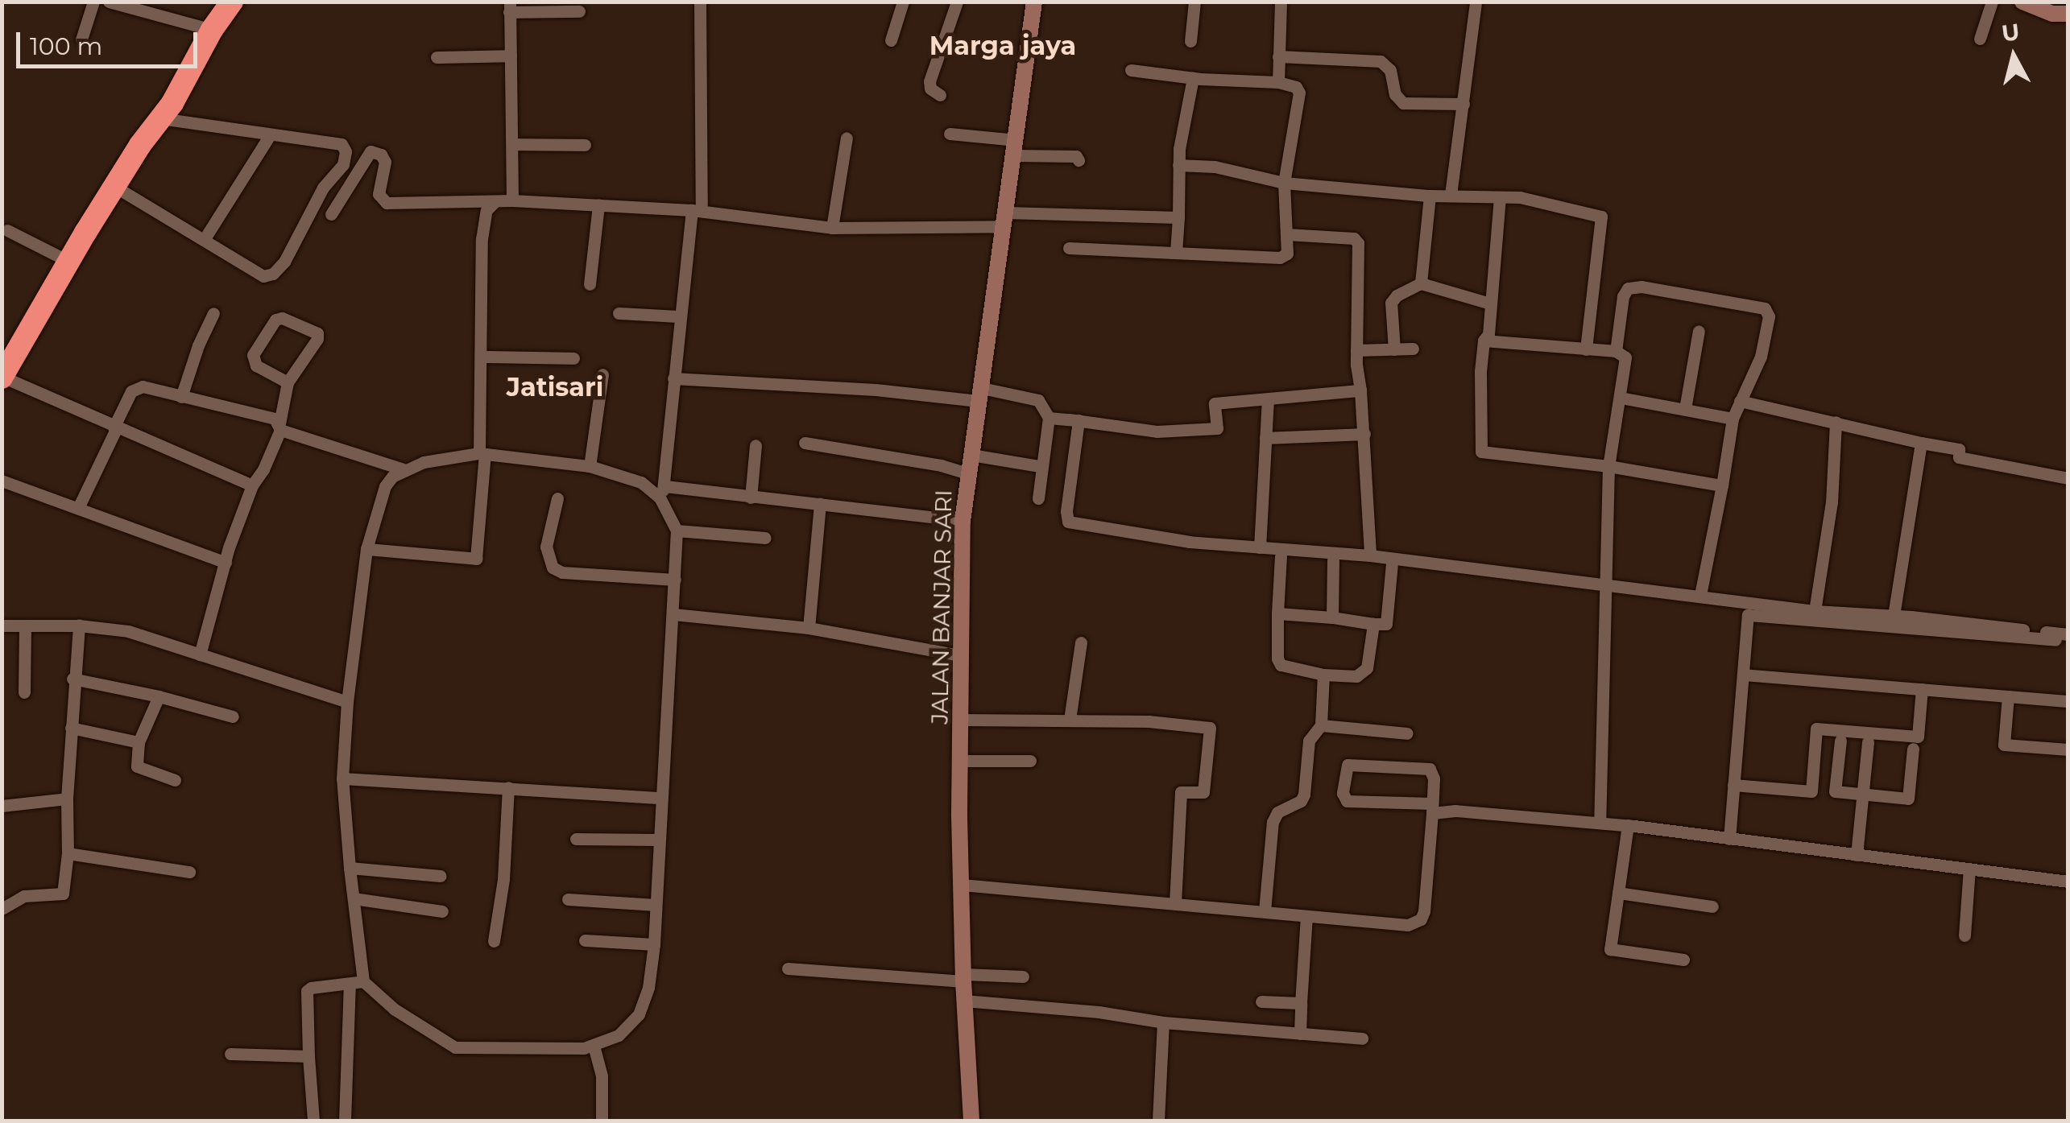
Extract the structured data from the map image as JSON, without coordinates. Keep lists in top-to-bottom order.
{
  "streets": {
    "street": ["JALAN BANJAR SARI"]
  },
  "districts": ["Marga jaya", "Jatisari"],
  "scale_bar": "100 m",
  "north": "top"
}
